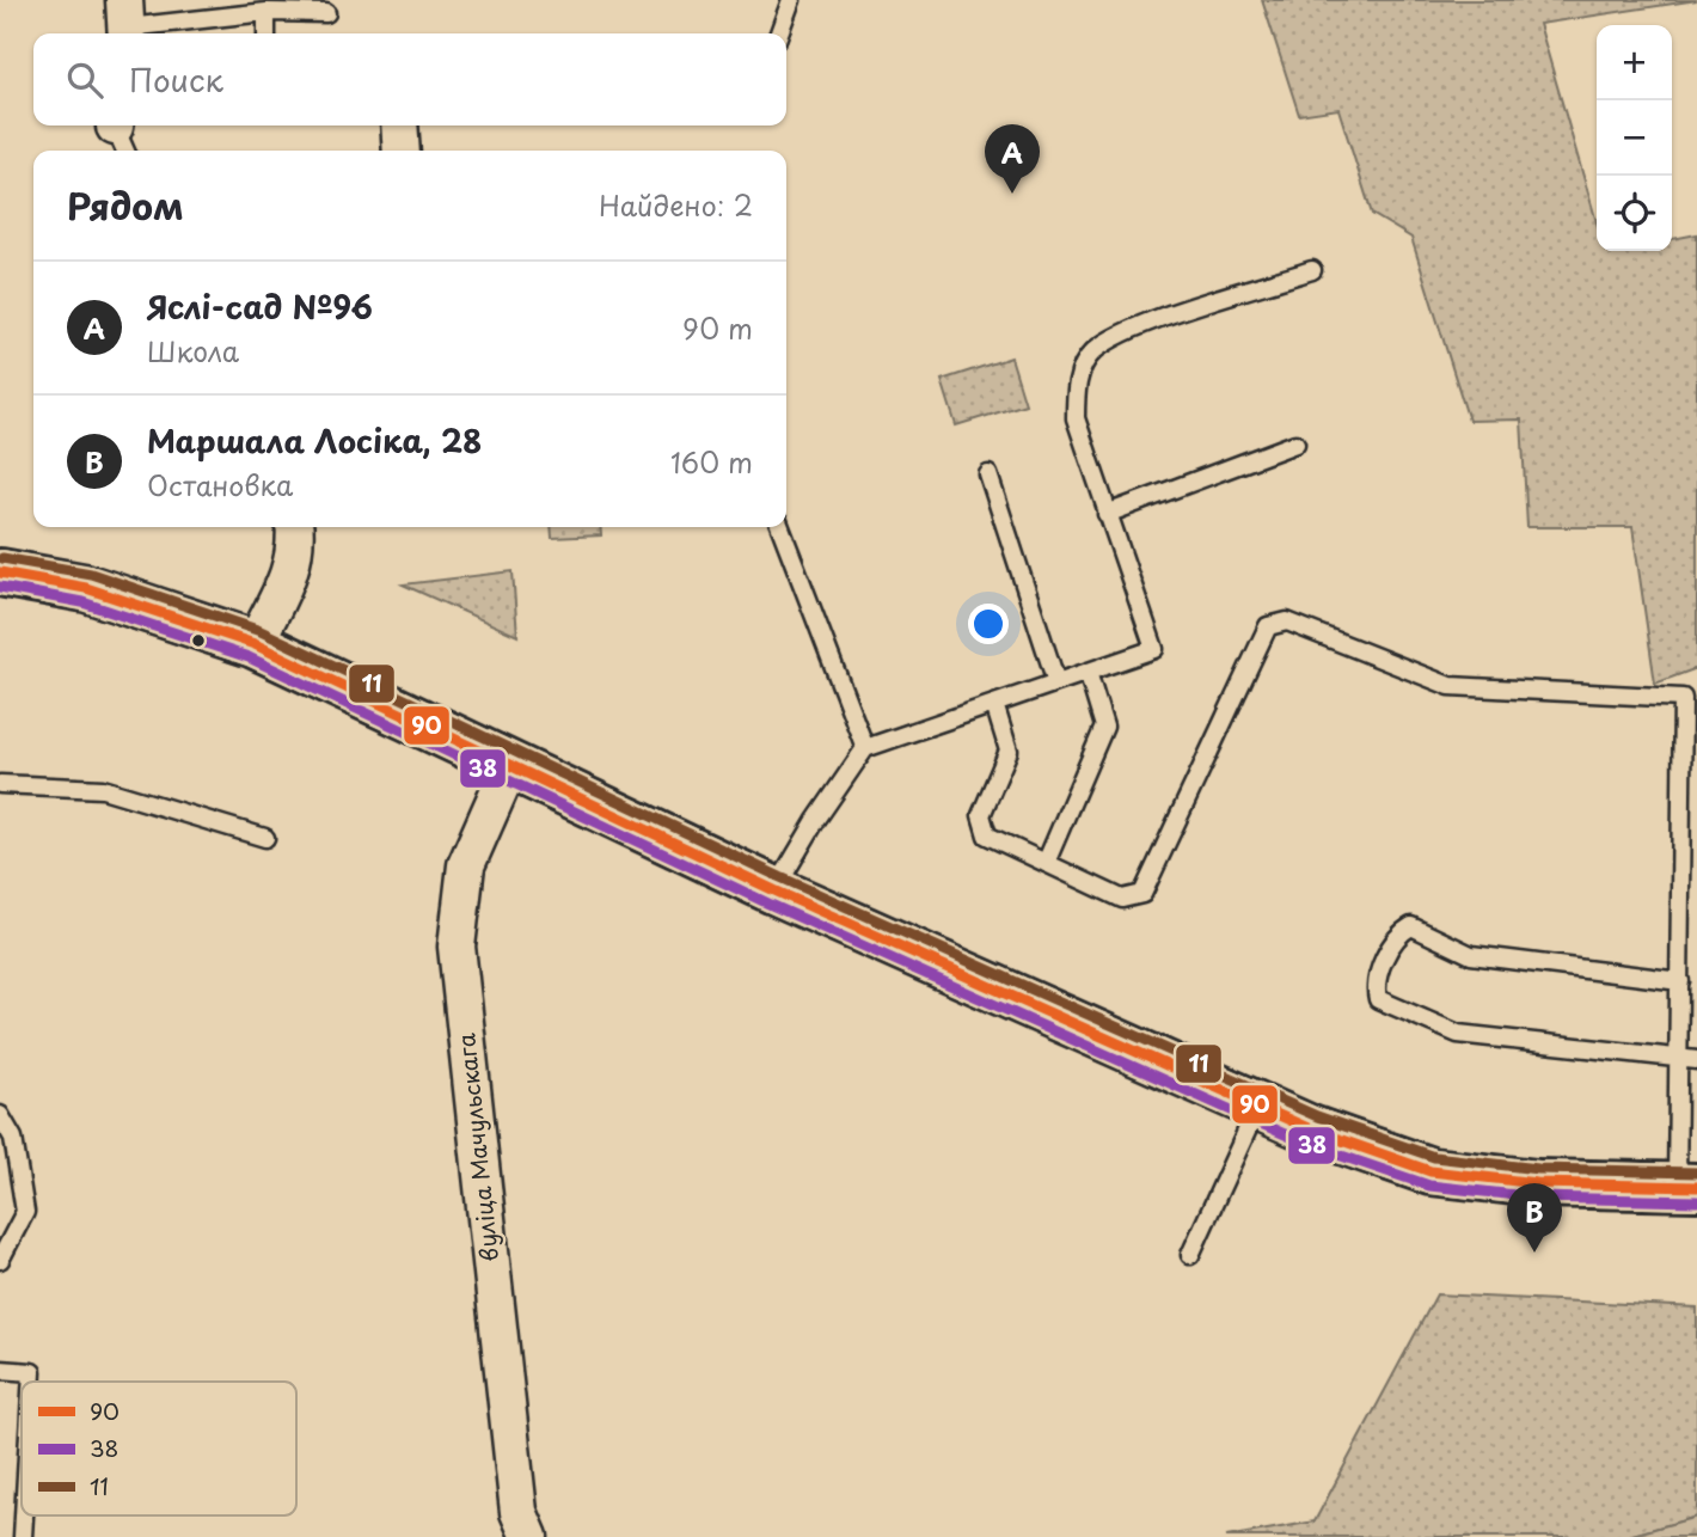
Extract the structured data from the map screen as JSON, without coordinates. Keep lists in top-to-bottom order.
{
  "streets": {
    "street": ["вуліца Мачульскага"]
  },
  "lines": ["transit line 11", "transit line 90", "transit line 38"],
  "legend": ["90", "38", "11"],
  "page": {
    "map_buttons": ["+", "−"],
    "search": "Поиск",
    "pins": ["A", "B"],
    "heading": ["Рядом", "Найдено: 2"],
    "list": [
      {
        "mark": "A",
        "name": "Яслі-сад №96",
        "note": "Школа",
        "value": "90 m"
      },
      {
        "mark": "B",
        "name": "Маршала Лосіка, 28",
        "note": "Остановка",
        "value": "160 m"
      }
    ]
  }
}
